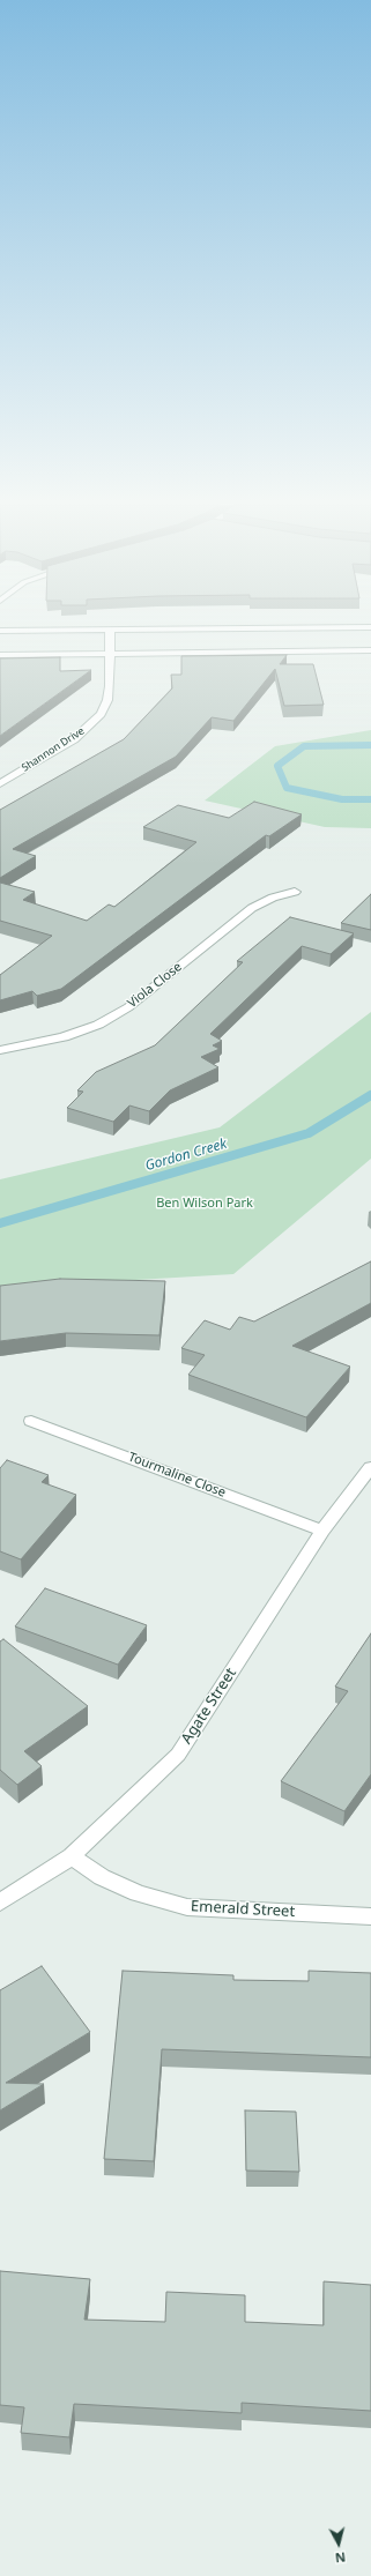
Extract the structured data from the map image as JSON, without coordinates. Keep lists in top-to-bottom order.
{
  "streets": {
    "street": [
      "Shannon Drive",
      "Viola Close",
      "Tourmaline Close",
      "Agate Street",
      "Emerald Street"
    ]
  },
  "crossings": [
    ["Tourmaline Close", "Agate Street"],
    ["Agate Street", "Emerald Street"]
  ],
  "water": ["Gordon Creek"],
  "parks": ["Ben Wilson Park"],
  "north": "bottom"
}
